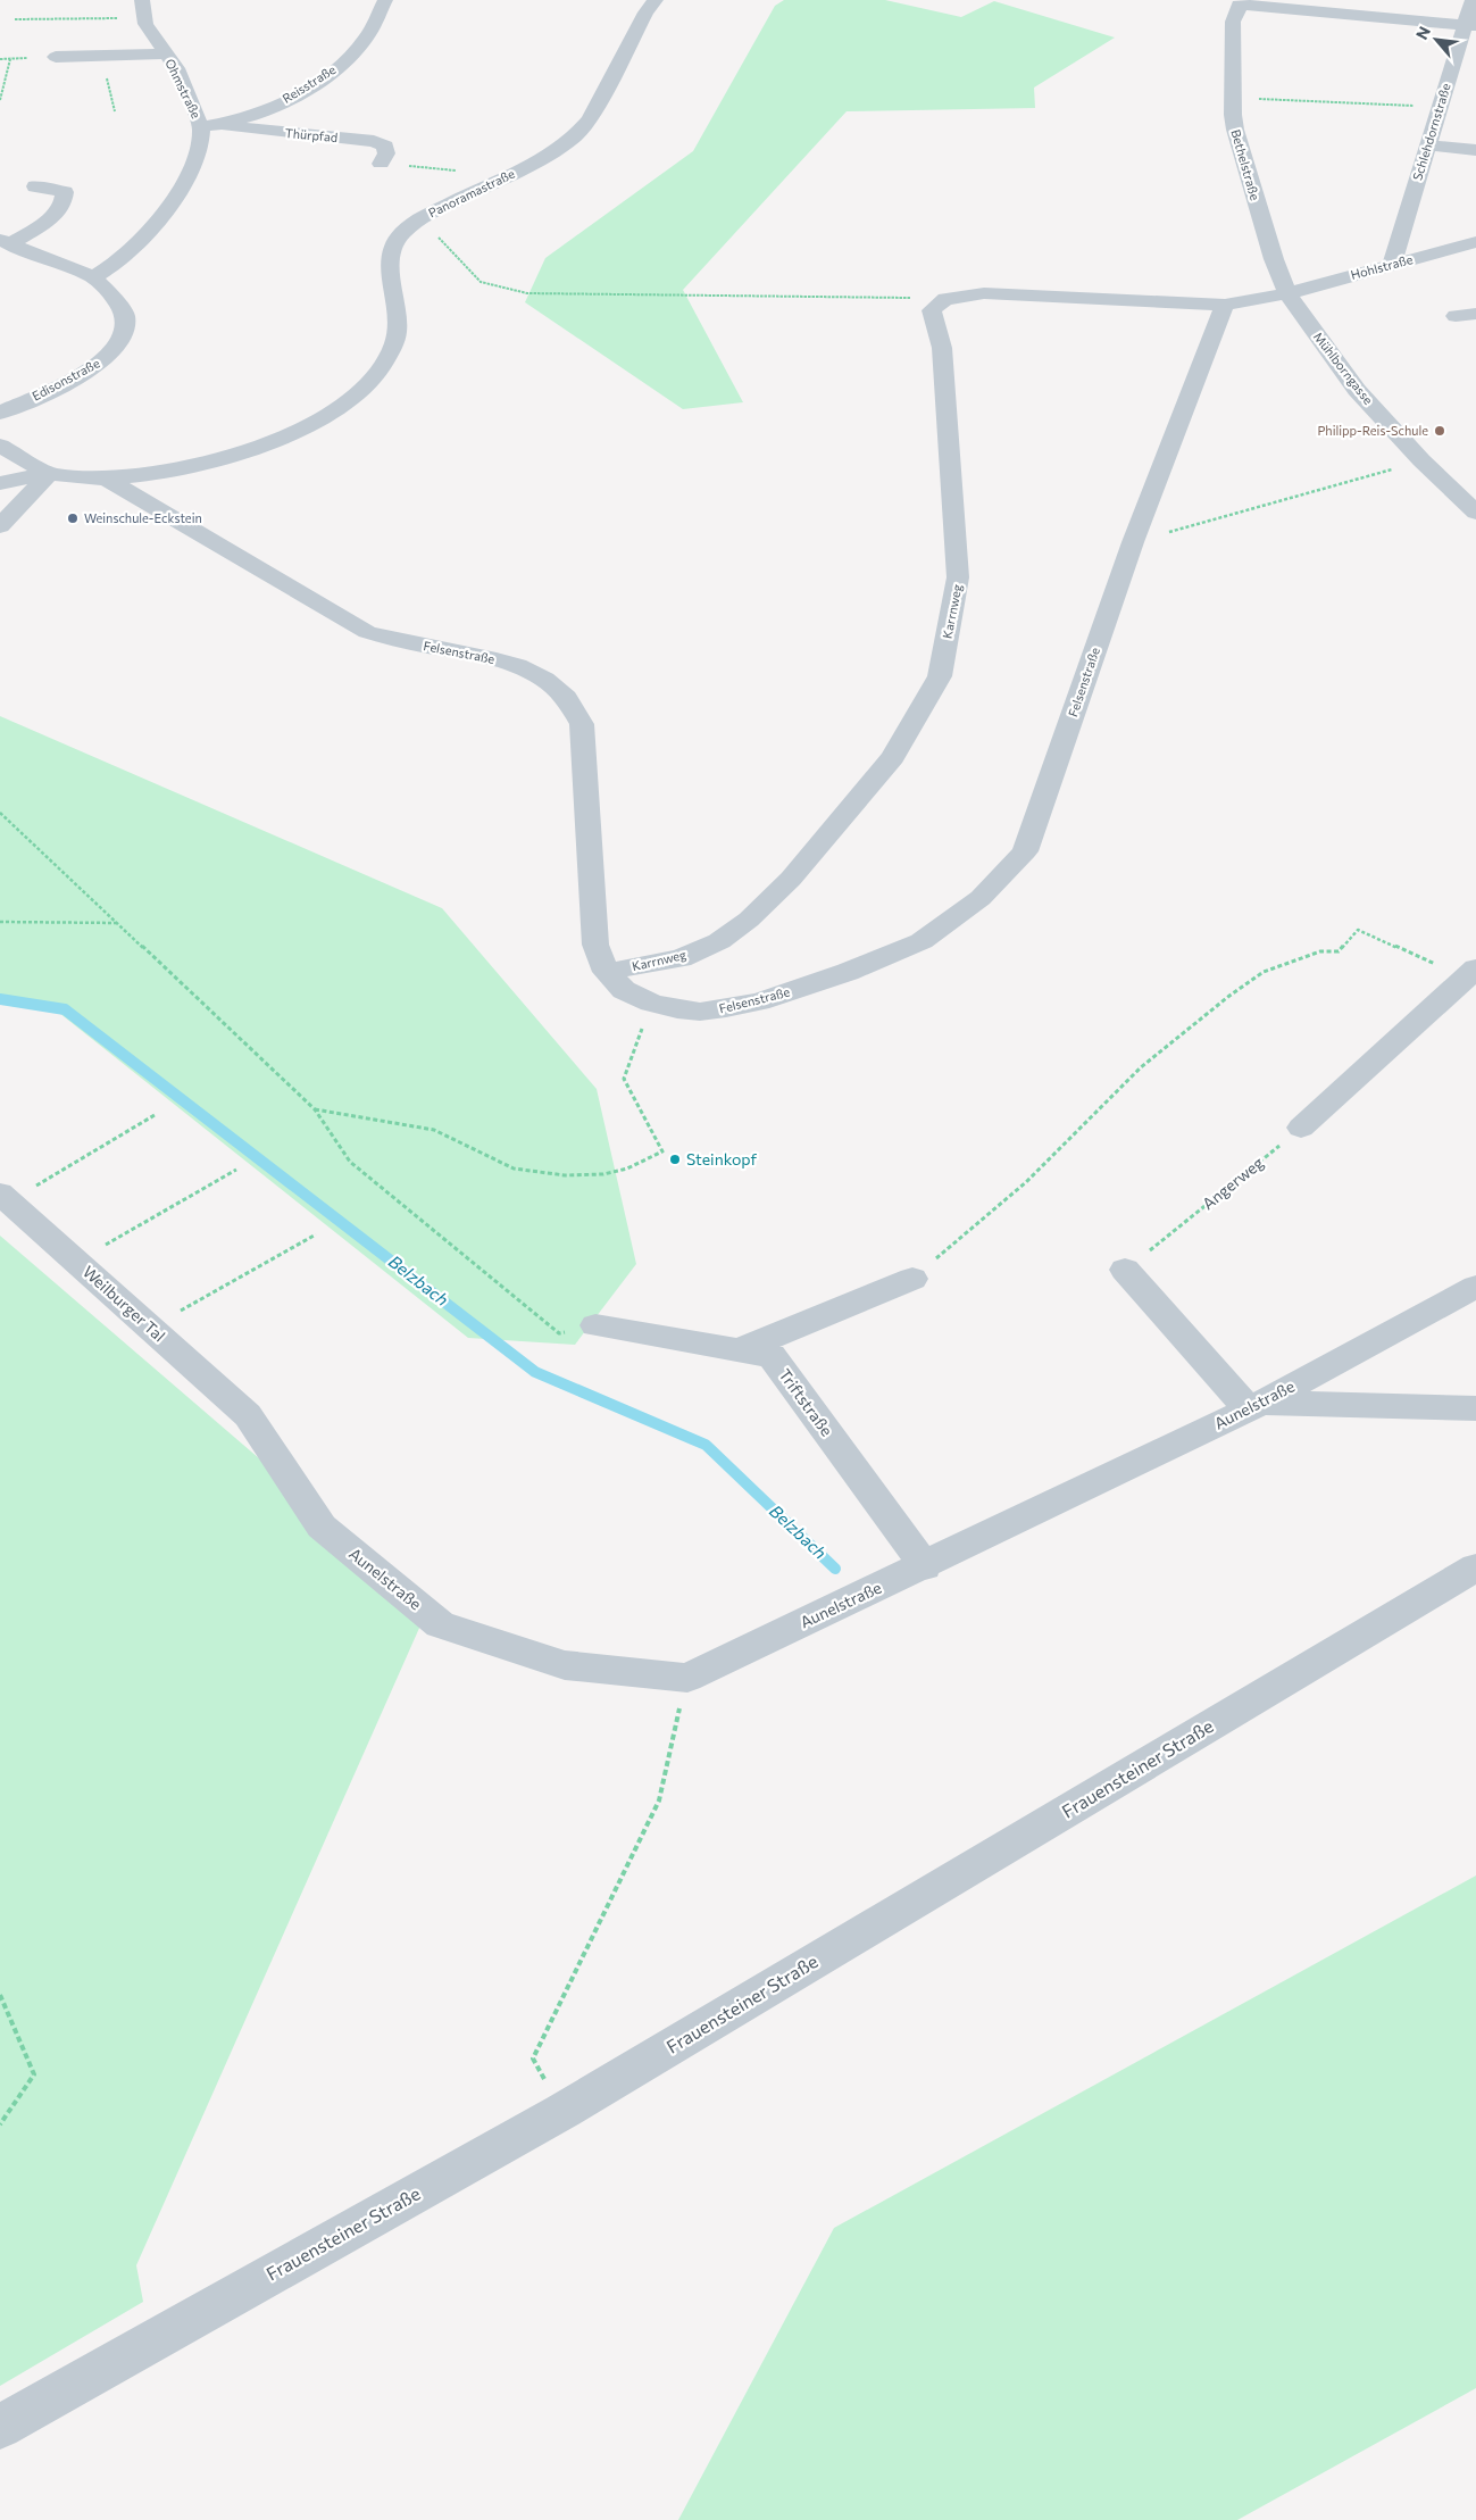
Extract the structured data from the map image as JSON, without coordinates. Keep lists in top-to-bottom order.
{
  "streets": {
    "street": [
      "Reisstraße",
      "Ohmstraße",
      "Schlehdornstraße",
      "Thürpfad",
      "Bethelstraße",
      "Panoramastraße",
      "Hohlstraße",
      "Mühlborngasse",
      "Edisonstraße",
      "Karrnweg",
      "Felsenstraße",
      "Weilburger Tal",
      "Triftstraße",
      "Aunelstraße",
      "Frauensteiner Straße"
    ],
    "path": ["Angerweg"]
  },
  "crossings": [
    ["Reisstraße", "Ohmstraße"],
    ["Reisstraße", "Thürpfad"],
    ["Ohmstraße", "Thürpfad"],
    ["Ohmstraße", "Edisonstraße"],
    ["Schlehdornstraße", "Hohlstraße"],
    ["Bethelstraße", "Hohlstraße"],
    ["Bethelstraße", "Mühlborngasse"],
    ["Panoramastraße", "Felsenstraße"],
    ["Hohlstraße", "Mühlborngasse"],
    ["Karrnweg", "Felsenstraße"],
    ["Weilburger Tal", "Aunelstraße"],
    ["Triftstraße", "Aunelstraße"]
  ],
  "water": ["Belzbach"],
  "places": ["Philipp-Reis-Schule", "Weinschule-Eckstein", "Steinkopf"],
  "north": "top left"
}
